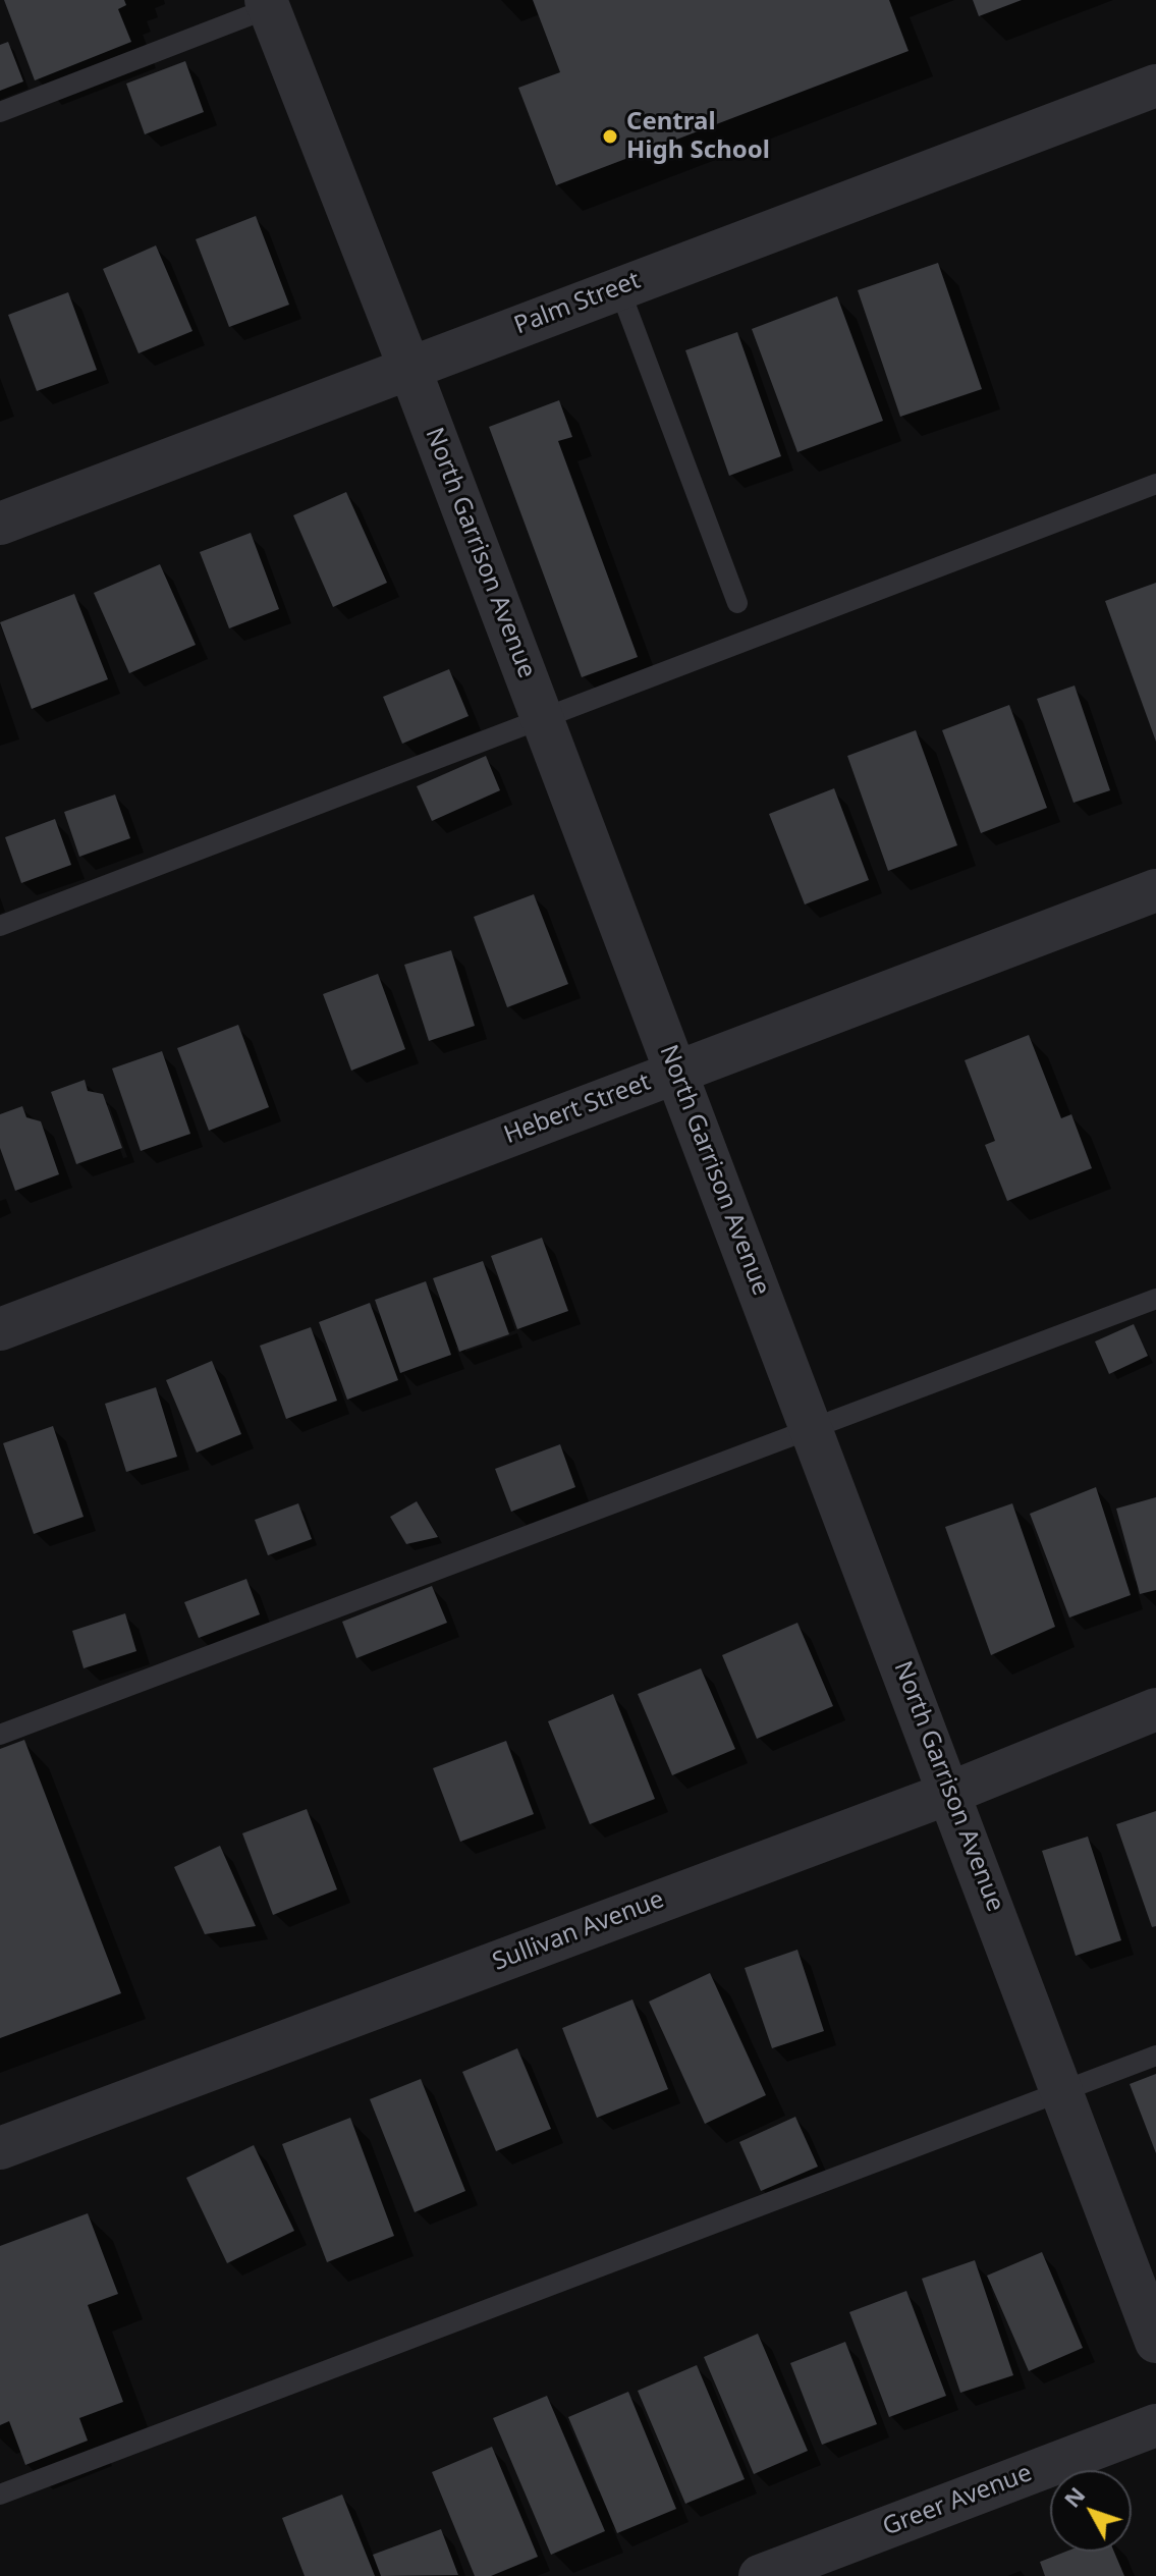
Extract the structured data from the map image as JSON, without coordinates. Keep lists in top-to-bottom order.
{
  "streets": {
    "street": [
      "Palm Street",
      "North Garrison Avenue",
      "Hebert Street",
      "Sullivan Avenue",
      "Greer Avenue"
    ]
  },
  "crossings": [
    ["Palm Street", "North Garrison Avenue"],
    ["North Garrison Avenue", "Hebert Street"],
    ["North Garrison Avenue", "Sullivan Avenue"]
  ],
  "places": ["Central High School"],
  "north": "top left"
}
